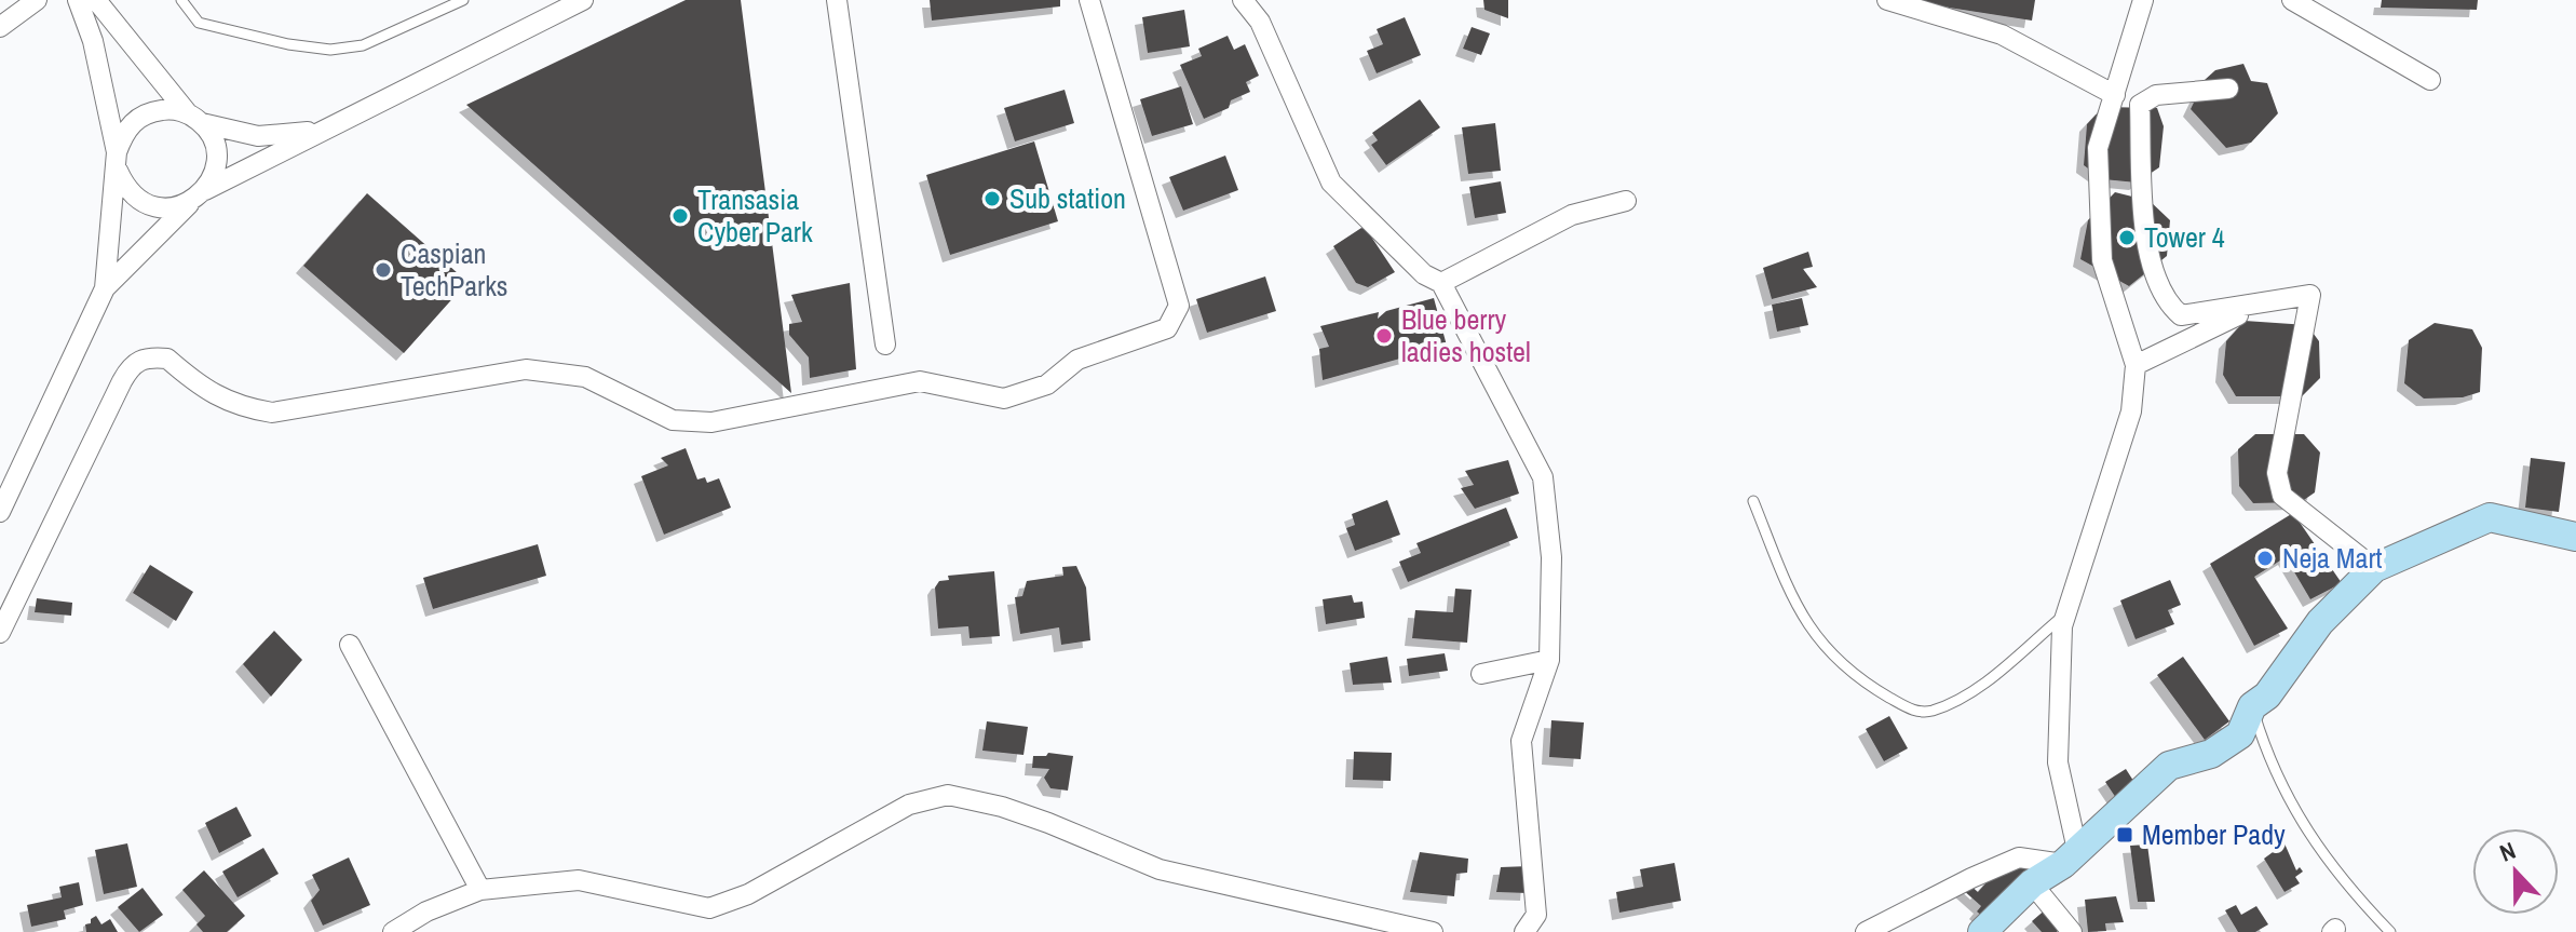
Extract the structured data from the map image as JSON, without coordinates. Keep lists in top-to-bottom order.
{
  "places": {
    "other": [
      "Sub station",
      "Transasia Cyber Park",
      "Tower 4",
      "Caspian TechParks",
      "Blue berry ladies hostel",
      "Neja Mart"
    ],
    "transit": ["Member Pady"]
  },
  "north": "top"
}
